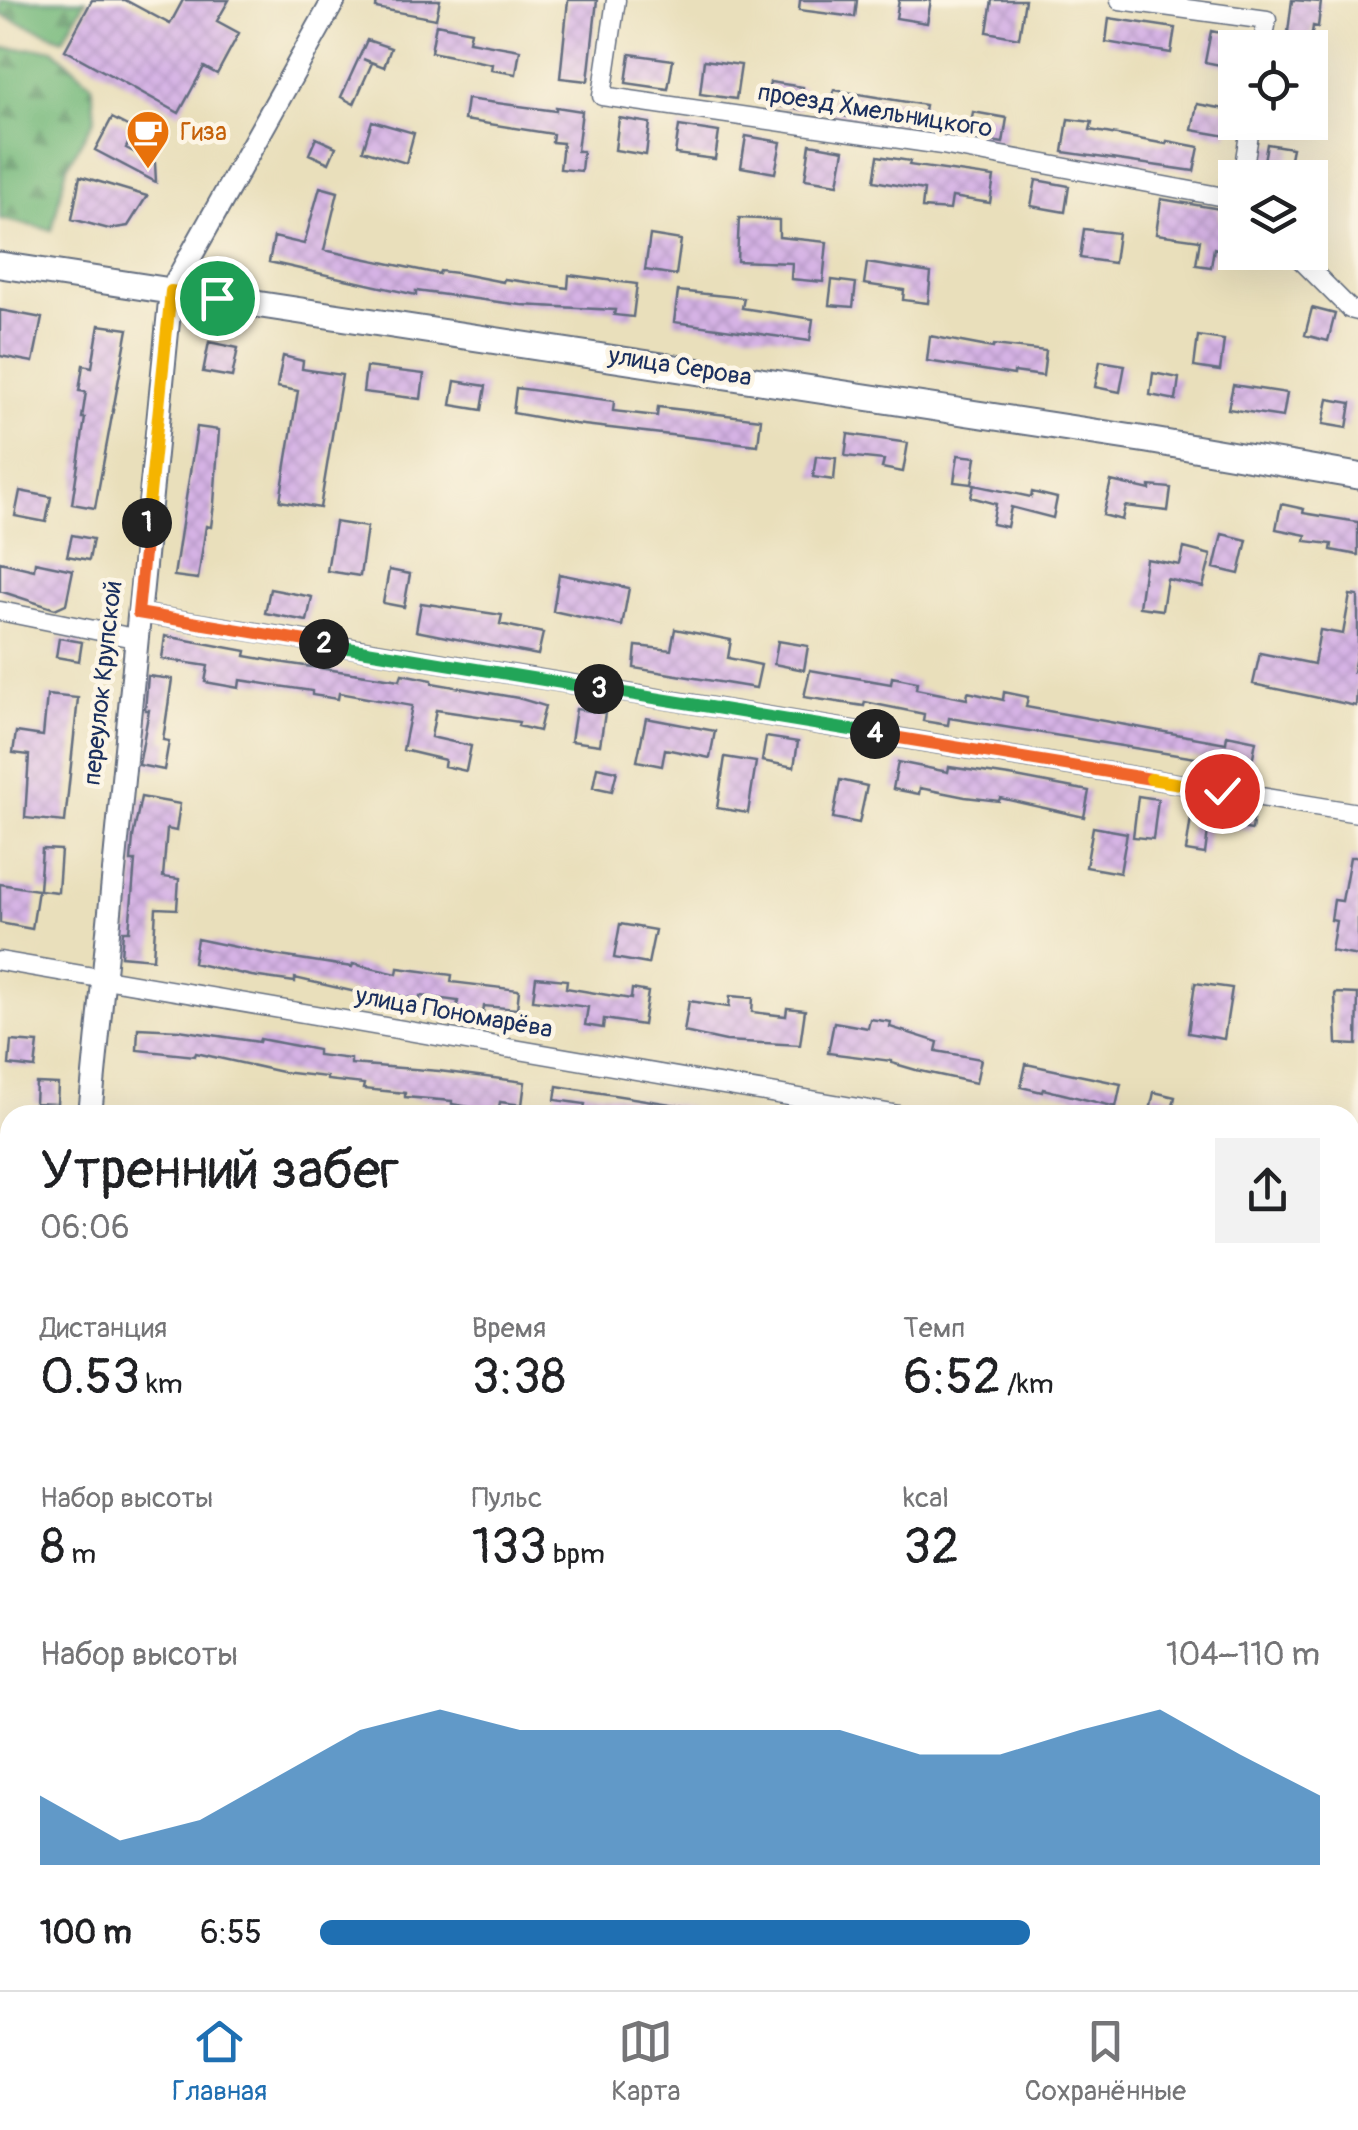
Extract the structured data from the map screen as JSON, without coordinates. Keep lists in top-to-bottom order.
{
  "streets": {
    "main road": ["улица Серова"],
    "street": ["проезд Хмельницкого", "переулок Крупской", "улица Пономарёва"]
  },
  "crossings": [
    ["улица Серова", "переулок Крупской"],
    ["переулок Крупской", "улица Пономарёва"]
  ],
  "places": {
    "cafe": ["Гиза"]
  },
  "page": {
    "pins": [
      "1",
      "2",
      "3",
      "4"
    ],
    "heading": ["Утренний забег", "06:06"],
    "stats": [
      ["Дистанция", "0.53 km"],
      ["Время", "3:38"],
      ["Темп", "6:52 /km"],
      ["Набор высоты", "8 m"],
      ["Пульс", "133 bpm"],
      ["kcal", "32"]
    ],
    "chart": ["Набор высоты", "104–110 m"],
    "list": [
      {
        "name": "100 m",
        "note": "6:55"
      }
    ],
    "tabs": ["Главная", "Карта", "Сохранённые"]
  }
}
